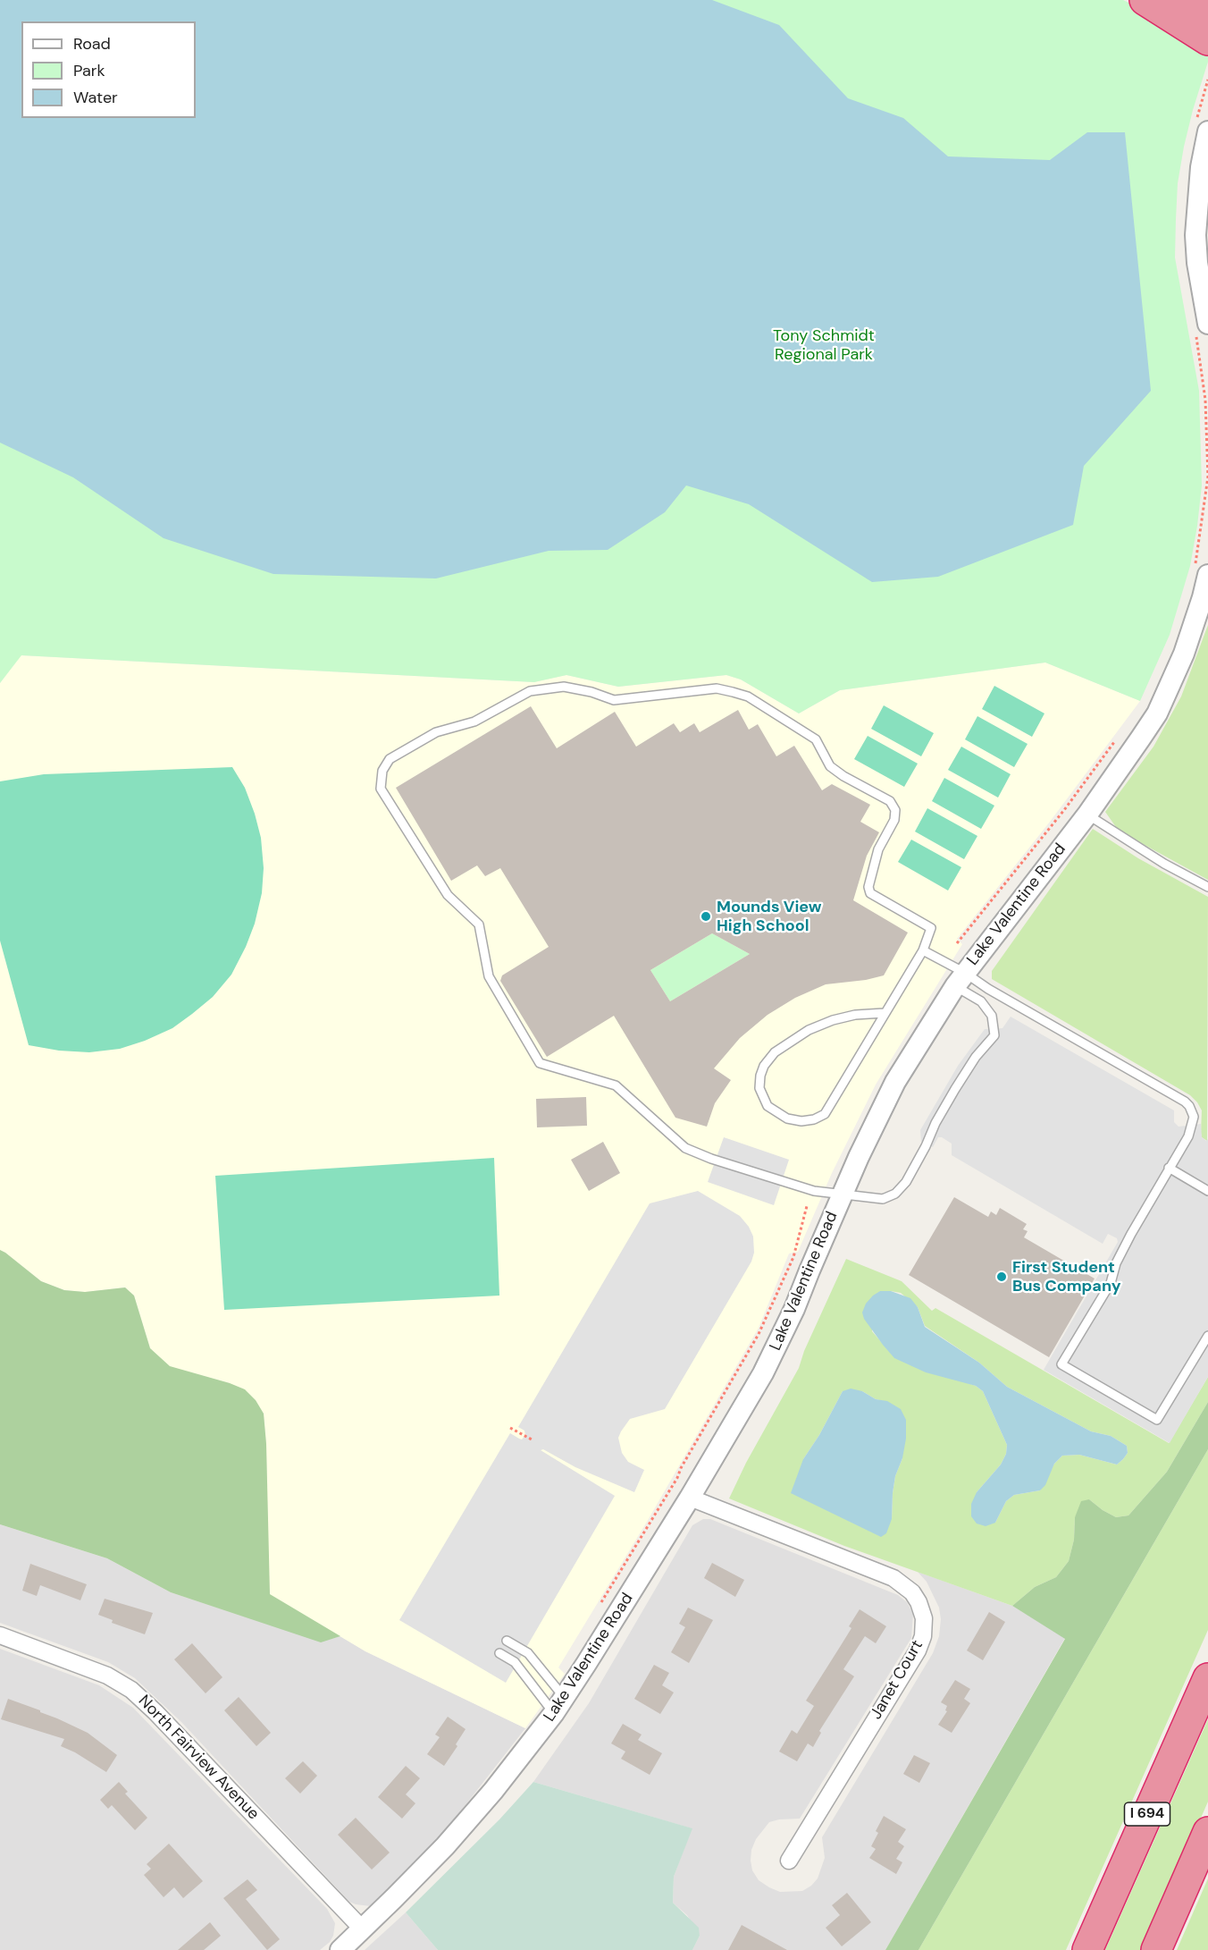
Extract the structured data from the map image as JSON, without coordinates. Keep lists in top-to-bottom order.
{
  "streets": {
    "highway": ["I 694"],
    "street": ["Lake Valentine Road", "Janet Court", "North Fairview Avenue"]
  },
  "crossings": [
    ["Lake Valentine Road", "Janet Court"],
    ["Lake Valentine Road", "North Fairview Avenue"]
  ],
  "parks": ["Tony Schmidt Regional Park"],
  "places": ["Mounds View High School", "First Student Bus Company"],
  "legend": ["Road", "Park", "Water"]
}
